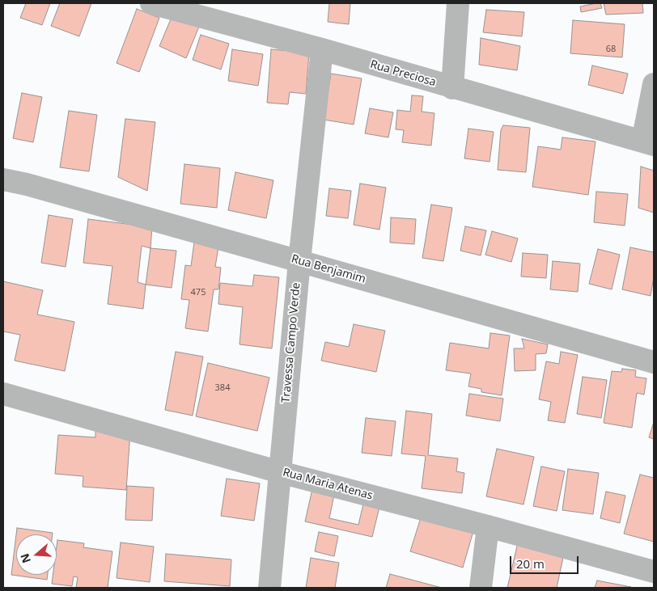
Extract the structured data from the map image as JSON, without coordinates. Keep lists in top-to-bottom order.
{
  "streets": {
    "street": [
      "Rua Preciosa",
      "Rua Benjamim",
      "Travessa Campo Verde",
      "Rua Maria Atenas"
    ]
  },
  "crossings": [
    ["Rua Preciosa", "Travessa Campo Verde"],
    ["Rua Benjamim", "Travessa Campo Verde"],
    ["Travessa Campo Verde", "Rua Maria Atenas"]
  ],
  "house_numbers": ["68", "475", "384"],
  "scale_bar": "20 m",
  "north": "left"
}
